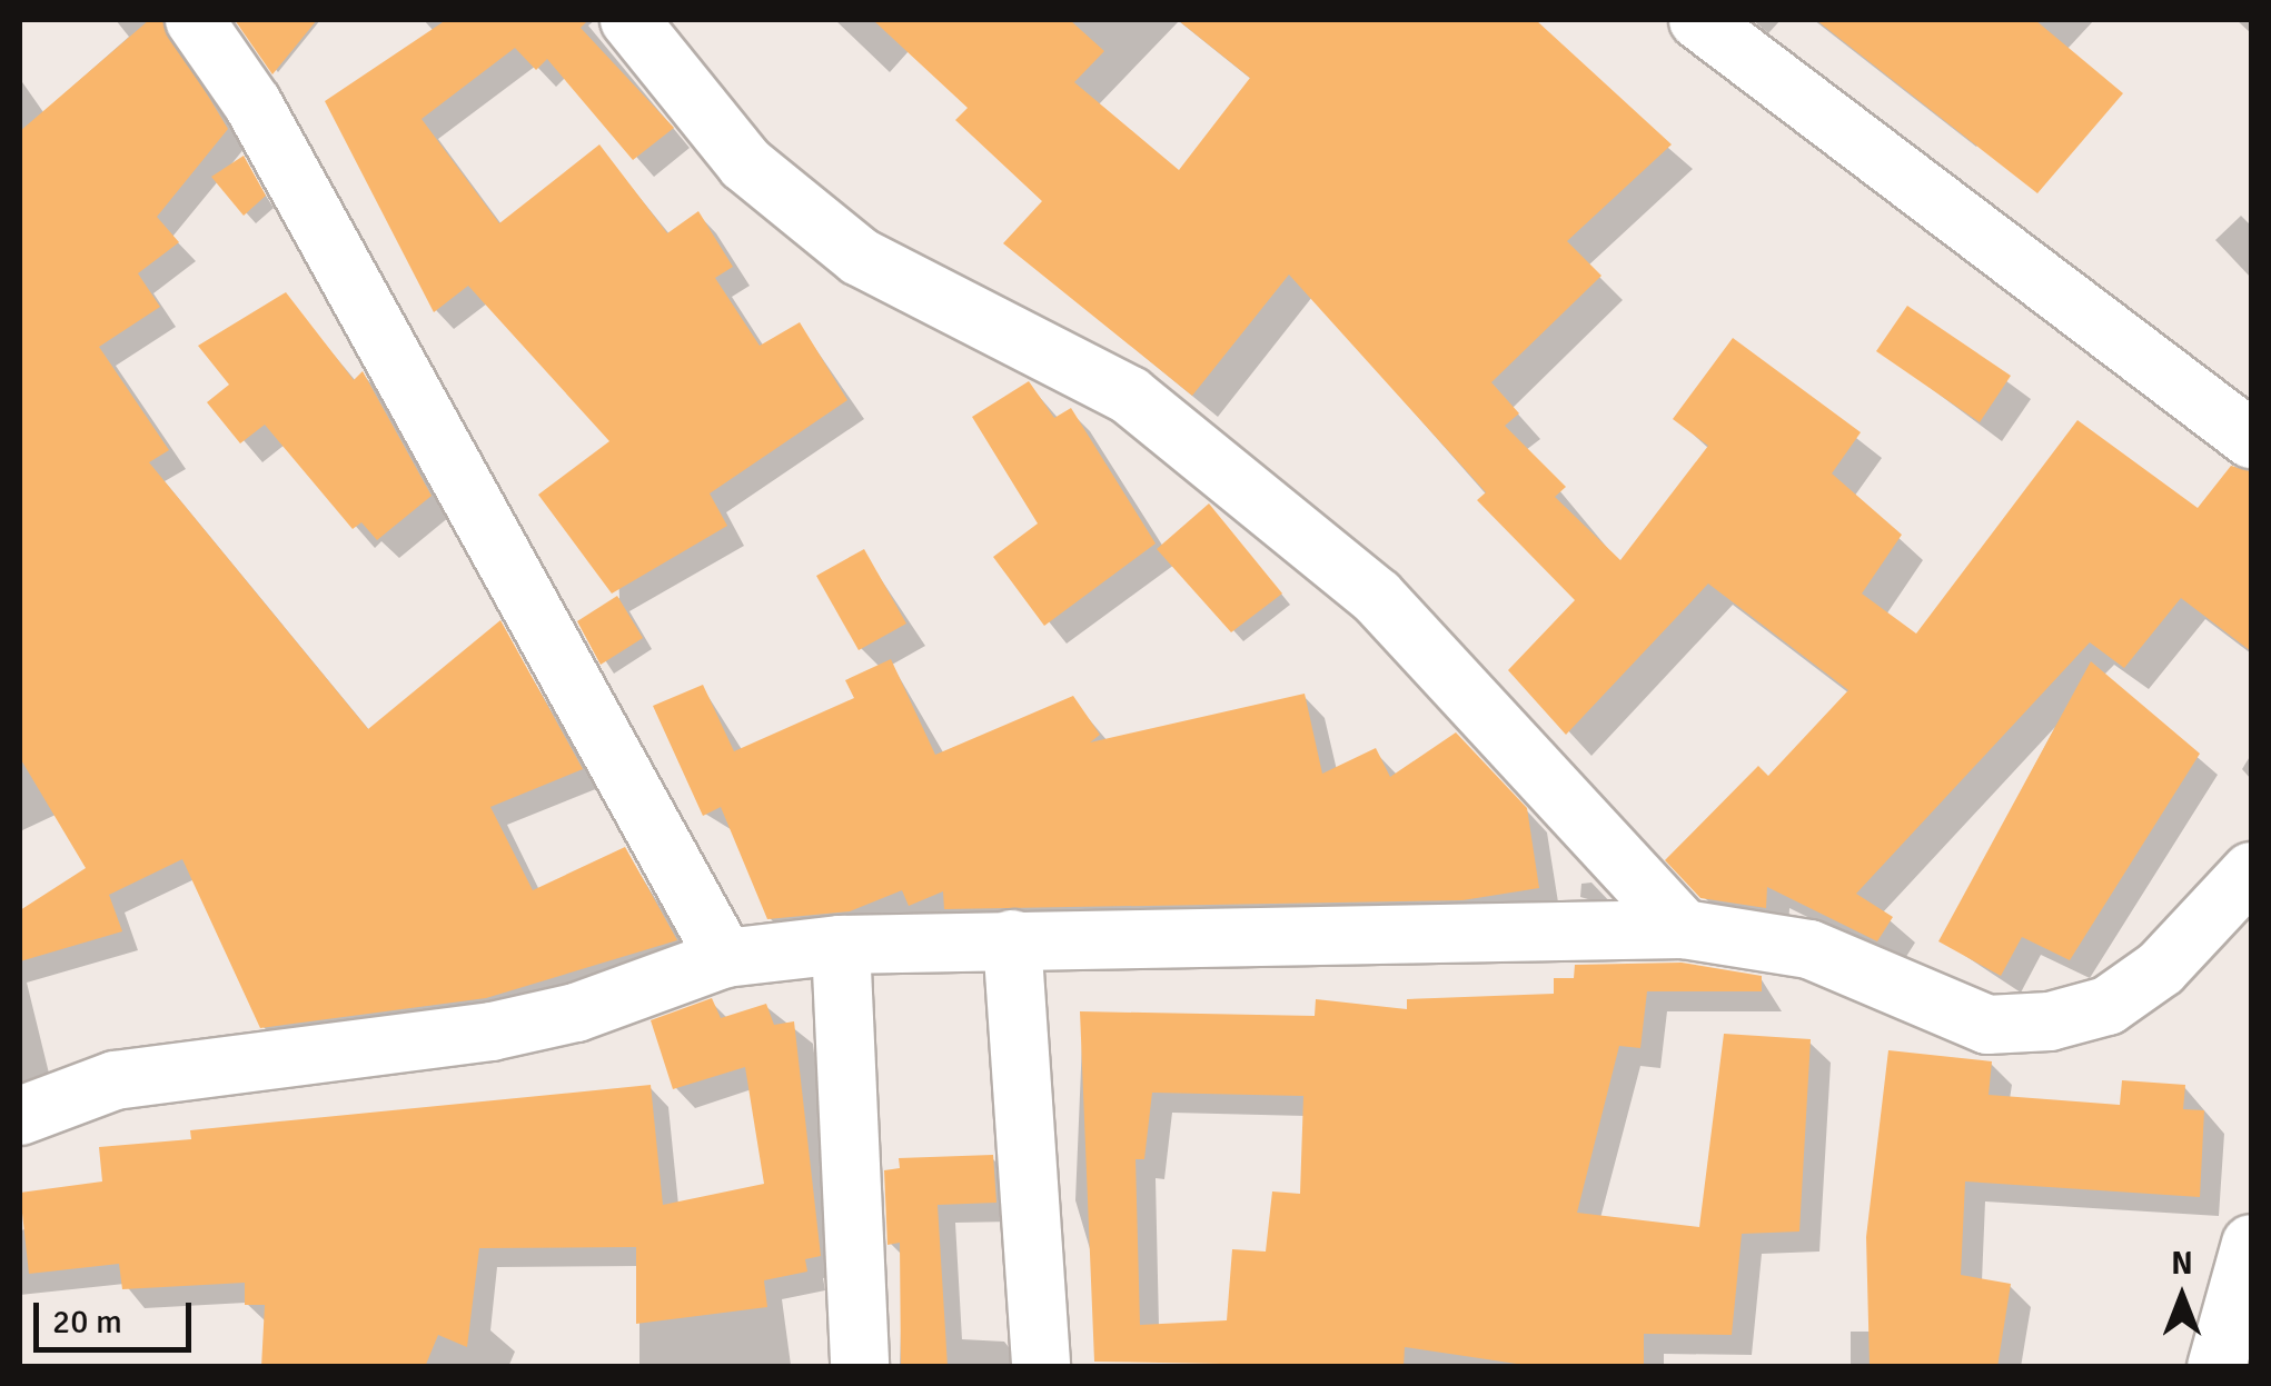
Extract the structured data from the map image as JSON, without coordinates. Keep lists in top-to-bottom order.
{
  "scale_bar": "20 m",
  "north": "top"
}
